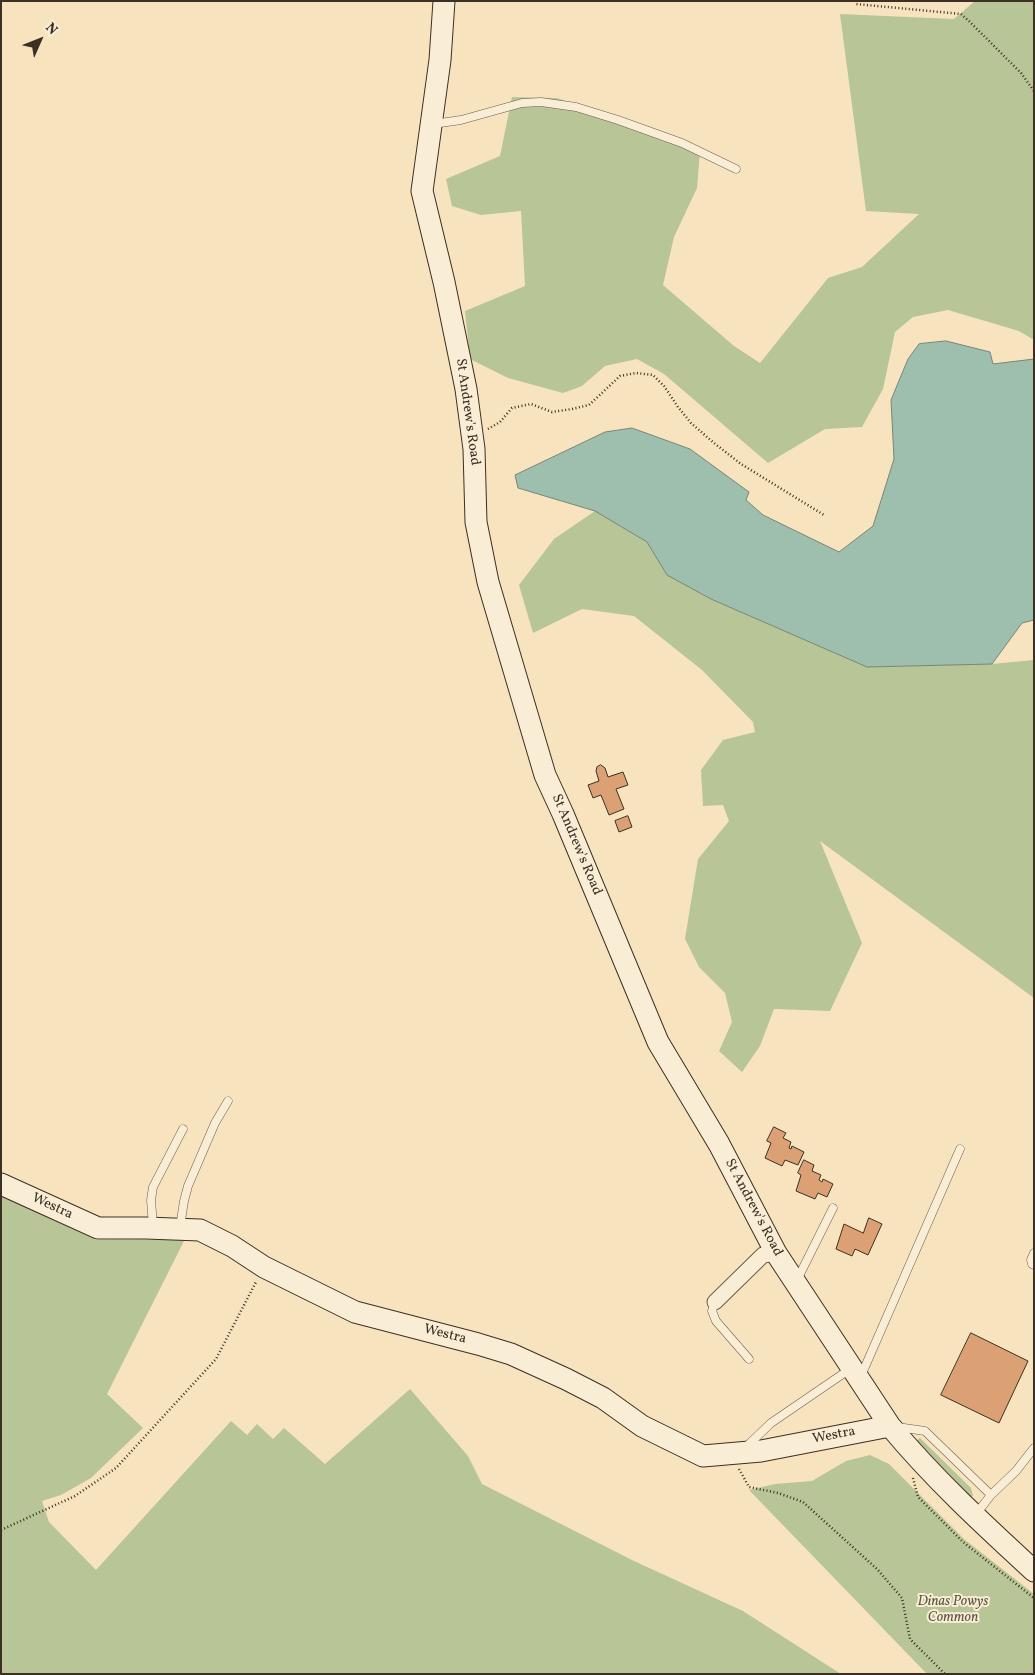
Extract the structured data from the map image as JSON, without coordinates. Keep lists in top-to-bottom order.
{
  "streets": {
    "street": ["St Andrew's Road", "Westra"]
  },
  "crossings": [
    ["St Andrew's Road", "Westra"]
  ],
  "parks": ["Dinas Powys Common"],
  "north": "top right"
}
